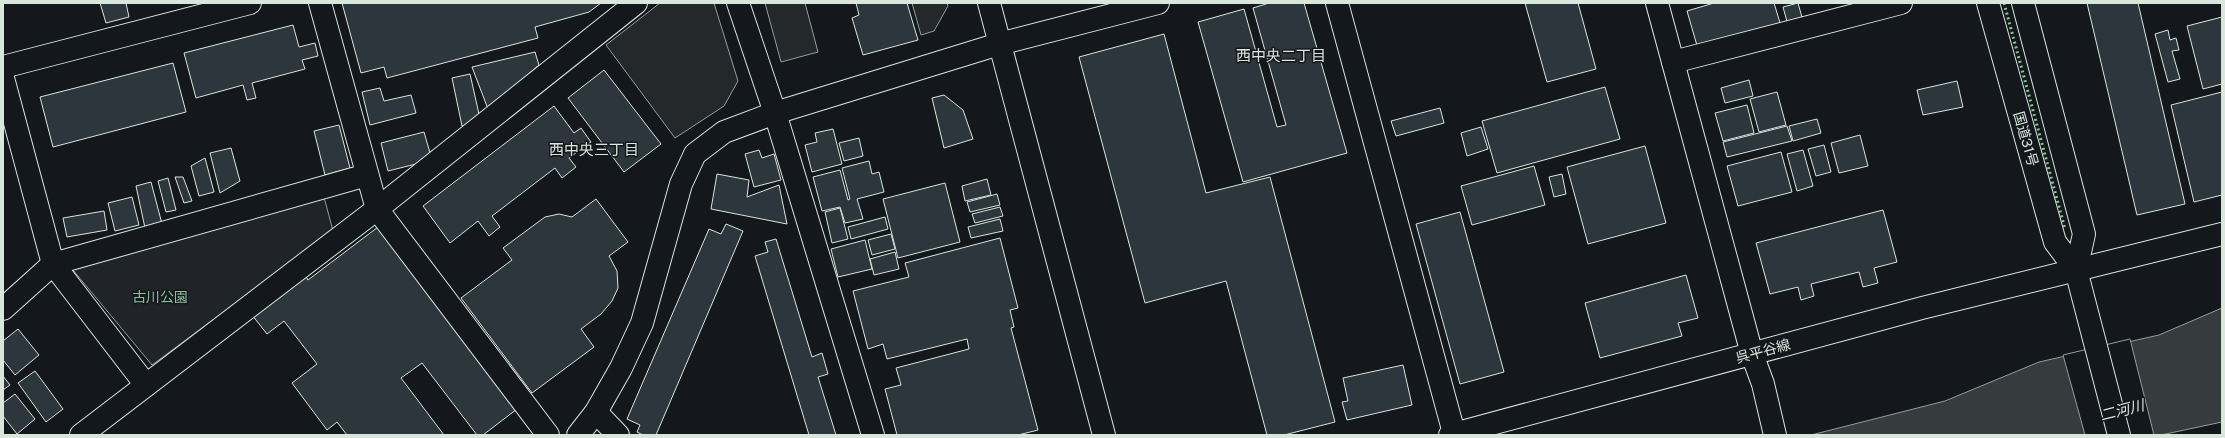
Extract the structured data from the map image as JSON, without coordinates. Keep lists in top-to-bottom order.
{
  "streets": {
    "main road": ["国道31号", "呉平谷線"]
  },
  "crossings": [
    ["国道31号", "呉平谷線"]
  ],
  "districts": ["西中央二丁目", "西中央三丁目"],
  "water": ["二河川"],
  "parks": ["古川公園"]
}
